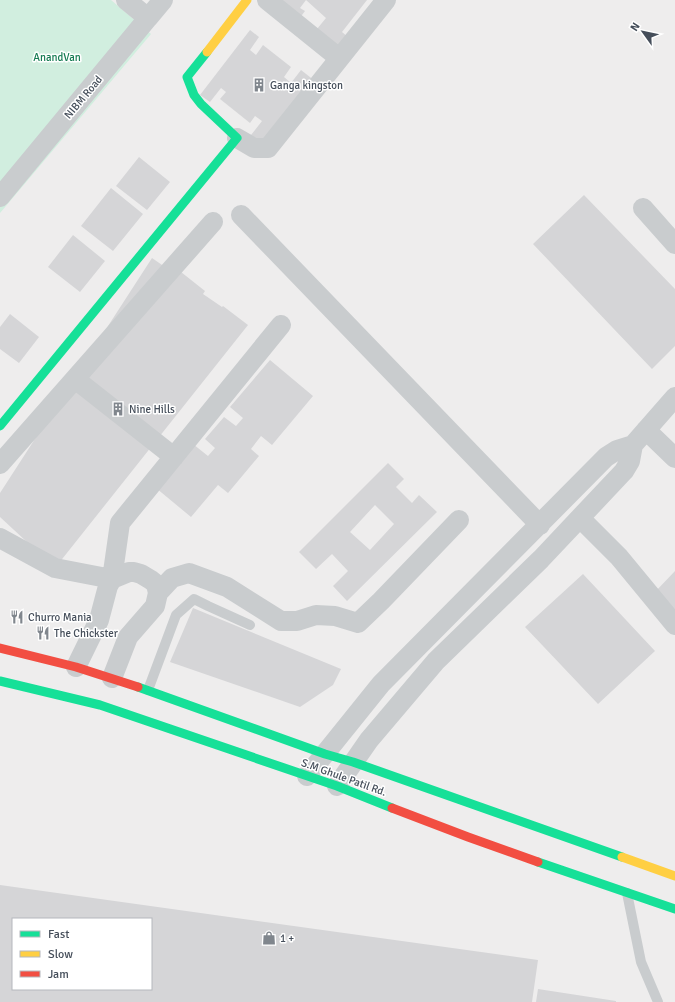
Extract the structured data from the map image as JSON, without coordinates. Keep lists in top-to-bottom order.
{
  "streets": {
    "street": ["NIBM Road", "S.M Ghule Patil Rd."]
  },
  "parks": ["AnandVan"],
  "places": {
    "building": ["Ganga kingston", "Nine Hills"],
    "restaurant": ["Churro Mania", "The Chickster"],
    "shop": ["1 +"]
  },
  "legend": ["Fast", "Slow", "Jam"],
  "north": "top left"
}
